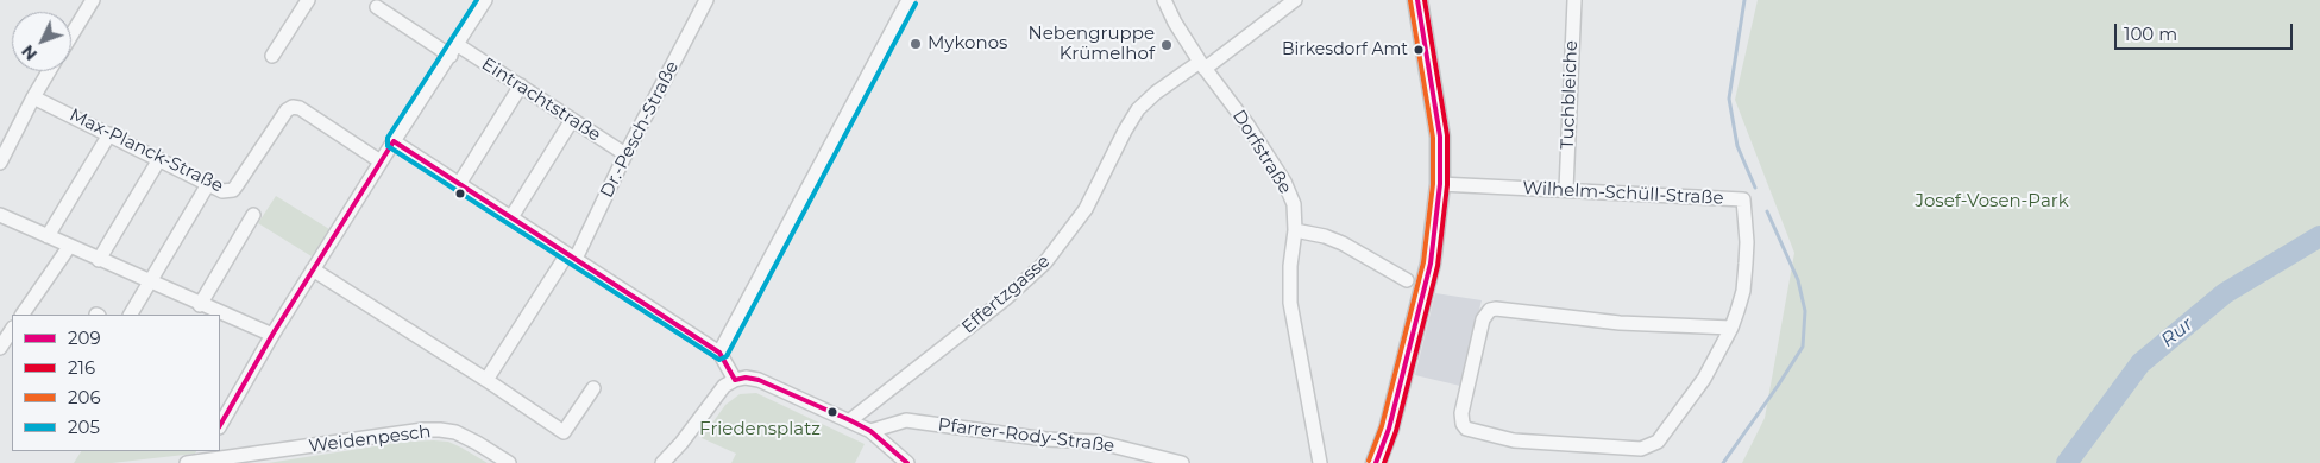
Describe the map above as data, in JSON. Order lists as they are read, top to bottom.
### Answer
{
  "streets": {
    "street": [
      "Tuchbleiche",
      "Eintrachtstraße",
      "Dr.-Pesch-Straße",
      "Max-Planck-Straße",
      "Dorfstraße",
      "Wilhelm-Schüll-Straße",
      "Effertzgasse",
      "Pfarrer-Rody-Straße",
      "Weidenpesch"
    ]
  },
  "crossings": [
    ["Tuchbleiche", "Wilhelm-Schüll-Straße"],
    ["Eintrachtstraße", "Dr.-Pesch-Straße"],
    ["Dorfstraße", "Effertzgasse"]
  ],
  "water": ["Rur"],
  "parks": ["Josef-Vosen-Park", "Friedensplatz"],
  "places": ["Mykonos", "Nebengruppe Krümelhof", "Birkesdorf Amt"],
  "lines": [
    "transit line 209",
    "transit line 216",
    "transit line 205",
    "transit line 206"
  ],
  "legend": [
    "209",
    "216",
    "206",
    "205"
  ],
  "scale_bar": "100 m",
  "north": "bottom left"
}
